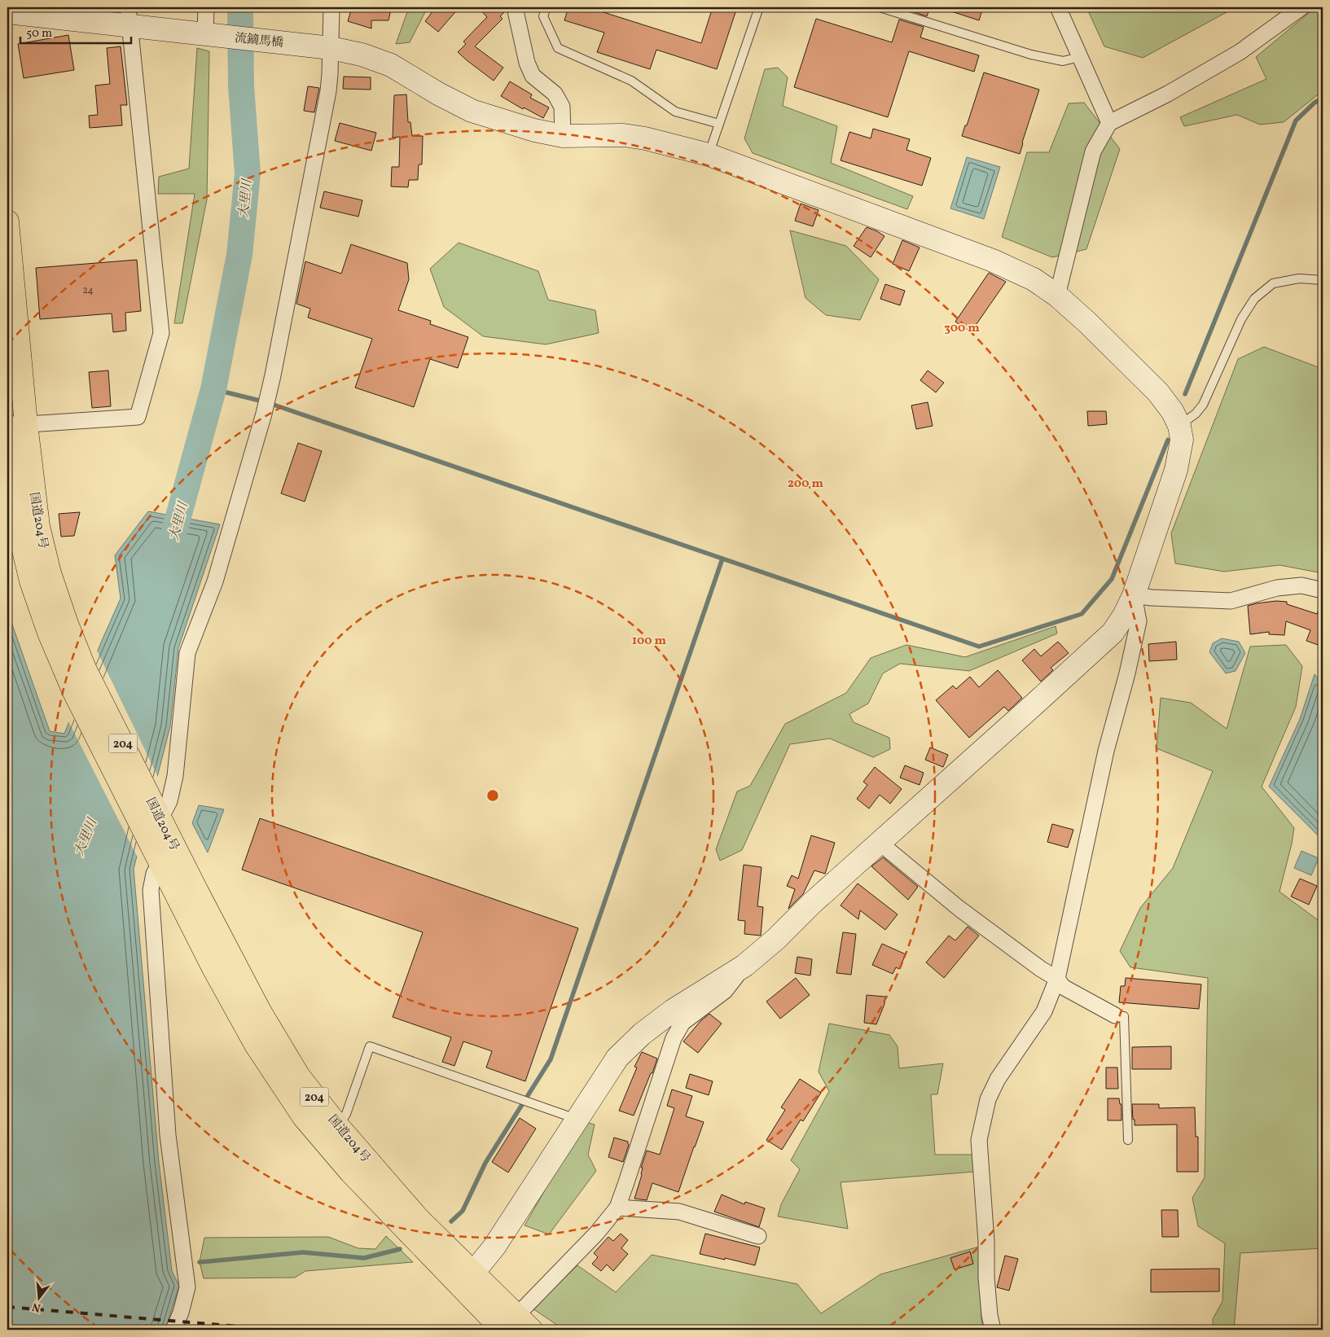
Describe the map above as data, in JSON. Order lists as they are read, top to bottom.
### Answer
{
  "streets": {
    "highway": ["国道204号", "204"],
    "street": ["流鏑馬橋"]
  },
  "water": ["大里川"],
  "house_numbers": ["24"],
  "scale_bar": "50 m",
  "north": "bottom",
  "rings": ["300 m", "200 m", "100 m"]
}
